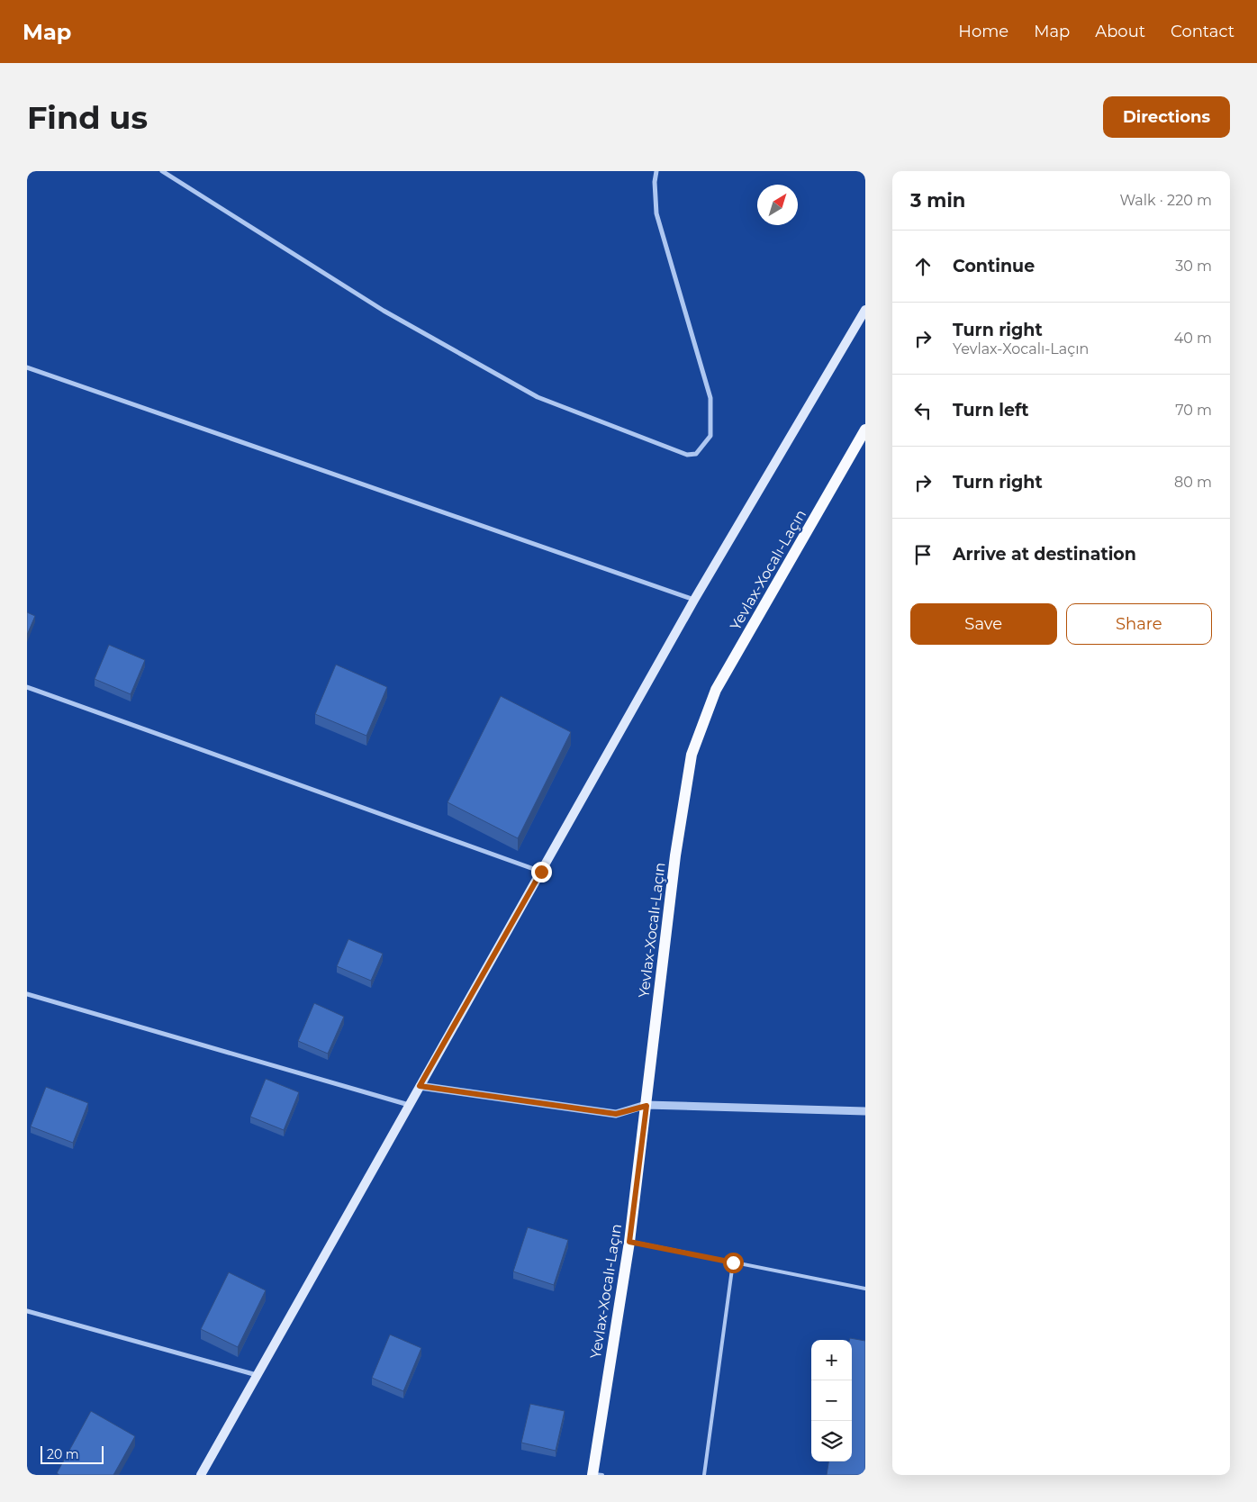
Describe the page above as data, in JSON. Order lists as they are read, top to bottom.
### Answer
{
  "streets": {
    "main road": ["Yevlax-Xocalı-Laçın"]
  },
  "scale_bar": "20 m",
  "north": "top right",
  "page": {
    "header": "Map",
    "nav": [
      "Home",
      "Map",
      "About",
      "Contact"
    ],
    "buttons": [
      "Directions",
      ["Save", "Share"]
    ],
    "title": "Find us",
    "heading": ["3 min", "Walk · 220 m"],
    "list": [
      ["Continue", "30 m"],
      ["Turn right", "Yevlax-Xocalı-Laçın", "40 m"],
      ["Turn left", "70 m"],
      ["Turn right", "80 m"],
      "Arrive at destination"
    ],
    "map_buttons": ["+", "−"],
    "scale": "20 m"
  }
}
